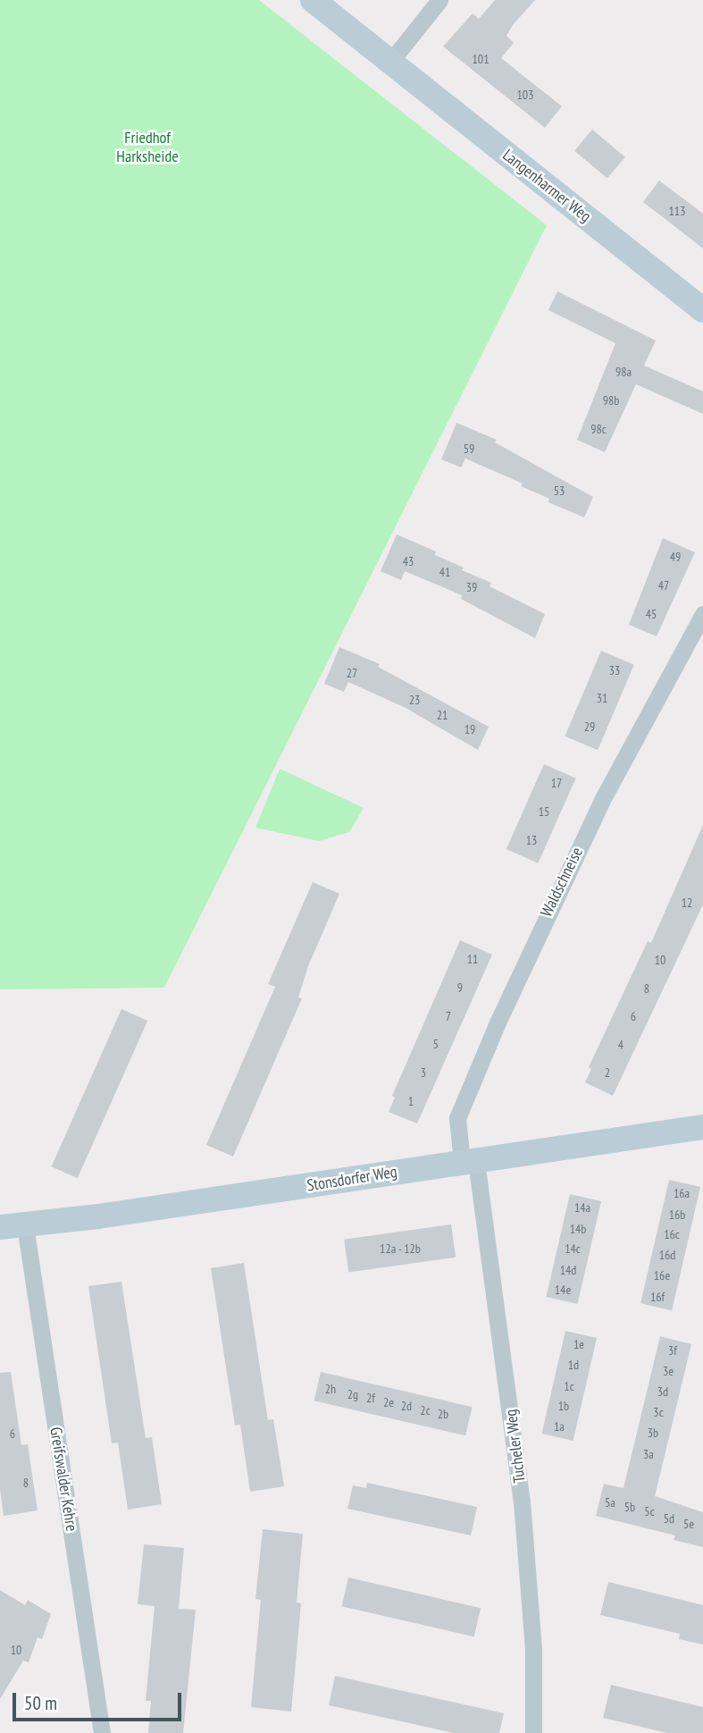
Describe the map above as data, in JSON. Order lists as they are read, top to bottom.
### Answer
{
  "streets": {
    "main road": ["Langenharmer Weg", "Stonsdorfer Weg"],
    "street": ["Waldschneise", "Tucheler Weg", "Greifswalder Kehre"]
  },
  "crossings": [
    ["Waldschneise", "Stonsdorfer Weg"],
    ["Waldschneise", "Tucheler Weg"],
    ["Stonsdorfer Weg", "Tucheler Weg"],
    ["Stonsdorfer Weg", "Greifswalder Kehre"]
  ],
  "parks": ["Friedhof Harksheide"],
  "house_numbers": [
    "101",
    "103",
    "113",
    "98a",
    "98b",
    "98c",
    "59",
    "53",
    "49",
    "43",
    "41",
    "47",
    "39",
    "45",
    "33",
    "27",
    "31",
    "23",
    "21",
    "29",
    "19",
    "17",
    "15",
    "13",
    "12",
    "11",
    "10",
    "9",
    "8",
    "7",
    "6",
    "5",
    "4",
    "3",
    "2",
    "1",
    "16a",
    "14a",
    "16b",
    "14b",
    "16c",
    "12a - 12b",
    "14c",
    "16d",
    "14d",
    "16e",
    "14e",
    "16f",
    "1e",
    "3f",
    "1d",
    "3e",
    "1c",
    "2h",
    "3d",
    "2g",
    "2f",
    "2e",
    "2d",
    "1b",
    "2c",
    "3c",
    "2b",
    "1a",
    "3b",
    "6",
    "3a",
    "8",
    "5a",
    "5b",
    "5c",
    "5d",
    "5e",
    "10"
  ],
  "scale_bar": "50 m"
}
